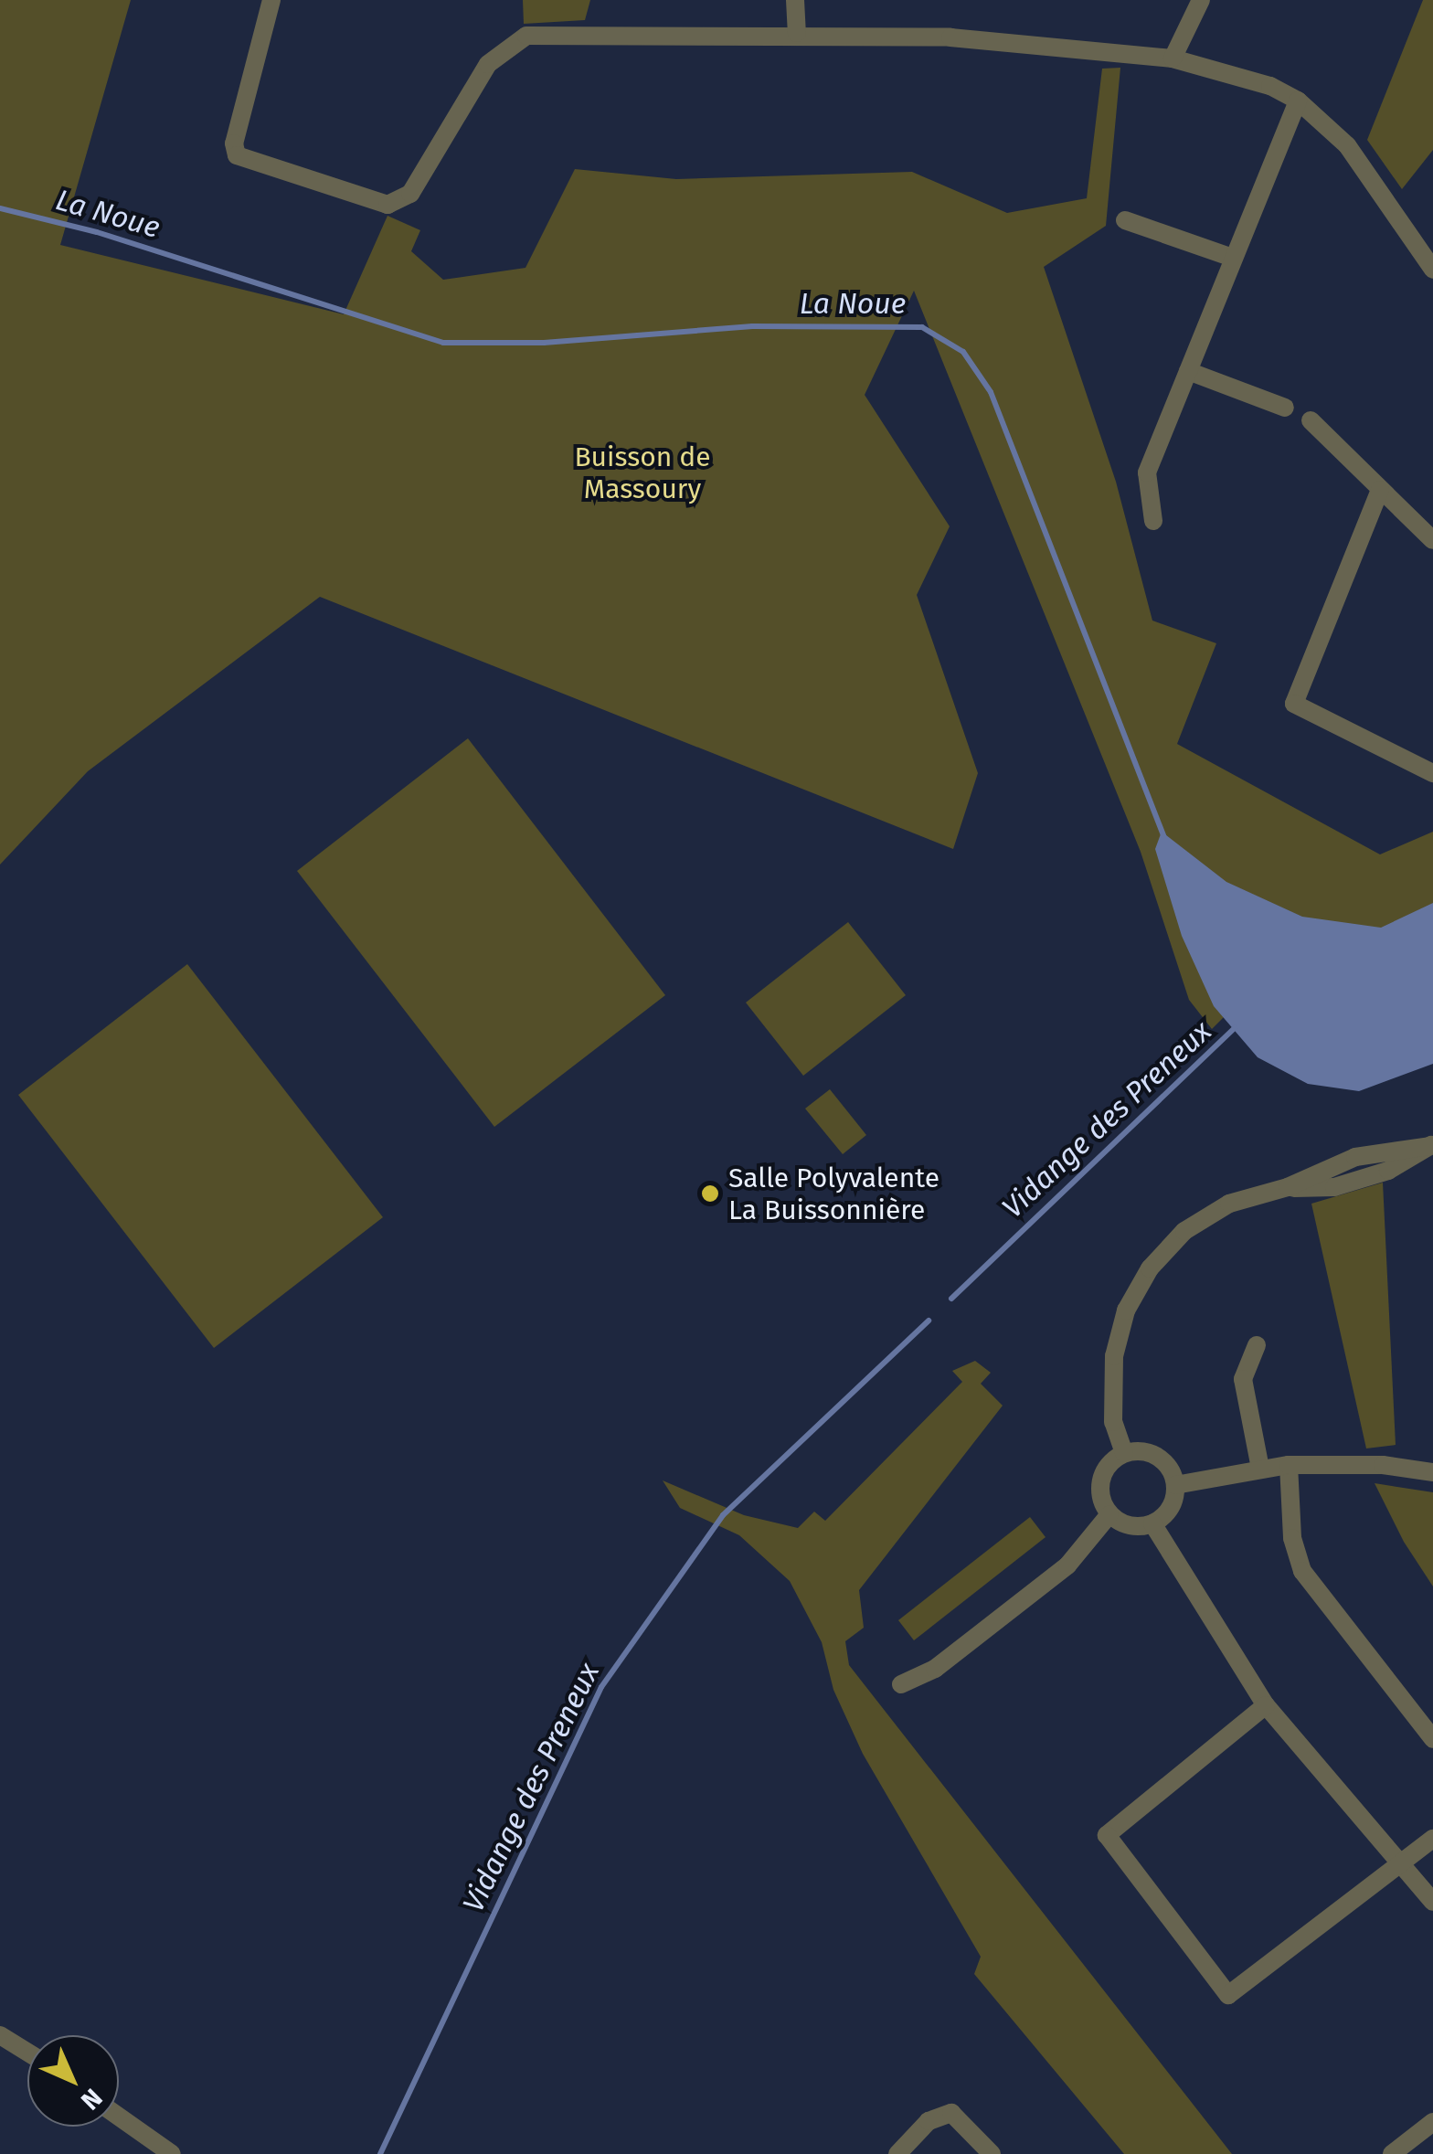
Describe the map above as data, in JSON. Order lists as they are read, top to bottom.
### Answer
{
  "water": ["La Noue", "Vidange des Preneux"],
  "parks": ["Buisson de Massoury"],
  "places": ["Salle Polyvalente La Buissonnière"],
  "north": "bottom right"
}
